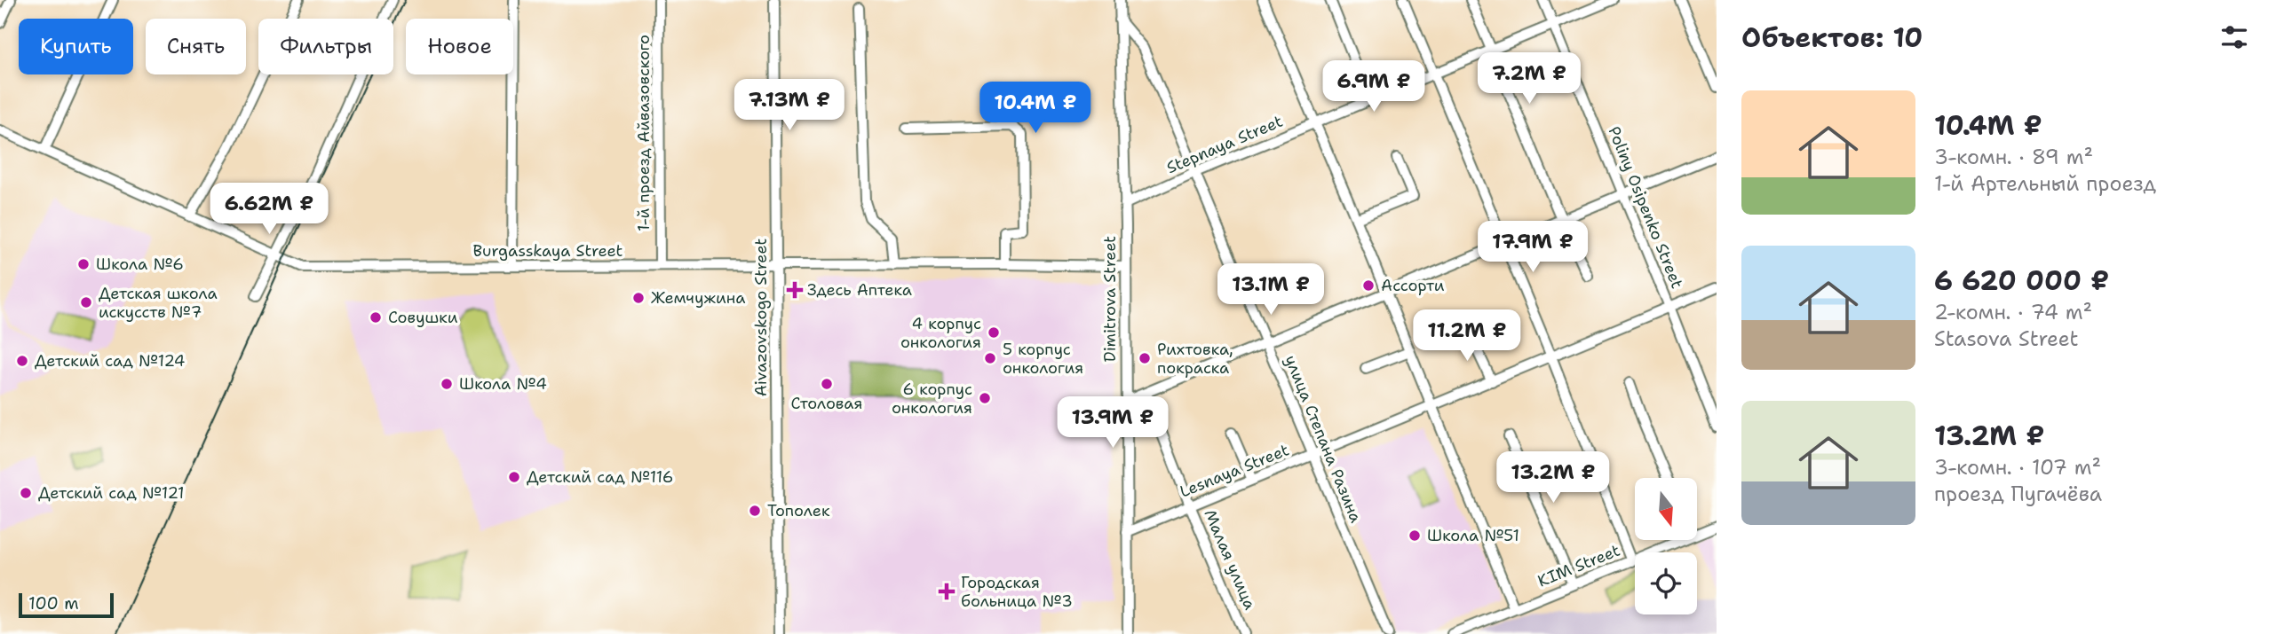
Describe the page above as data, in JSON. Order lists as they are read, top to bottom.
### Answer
{
  "streets": {
    "street": [
      "1-й проезд Айвазовского",
      "Stepnaya Street",
      "Poliny Osipenko Street",
      "Burgasskaya Street",
      "Dimitrova Street",
      "Aivazovskogo Street",
      "улица Степана Разина",
      "Lesnaya Street",
      "Малая улица",
      "KIM Street"
    ]
  },
  "crossings": [
    ["1-й проезд Айвазовского", "Burgasskaya Street"],
    ["Stepnaya Street", "Poliny Osipenko Street"],
    ["Stepnaya Street", "Dimitrova Street"],
    ["Stepnaya Street", "улица Степана Разина"],
    ["Poliny Osipenko Street", "Lesnaya Street"],
    ["Burgasskaya Street", "Dimitrova Street"],
    ["Burgasskaya Street", "Aivazovskogo Street"],
    ["Dimitrova Street", "улица Степана Разина"],
    ["Dimitrova Street", "Lesnaya Street"],
    ["улица Степана Разина", "Lesnaya Street"],
    ["Lesnaya Street", "Малая улица"]
  ],
  "places": {
    "other": [
      "Школа №6",
      "Ассорти",
      "Жемчужина",
      "Детская школа искусств №7",
      "Совушки",
      "4 корпус онкология",
      "5 корпус онкология",
      "Рихтовка, покраска",
      "Детский сад №124",
      "Школа №4",
      "Столовая",
      "6 корпус онкология",
      "Детский сад №116",
      "Детский сад №121",
      "Тополек",
      "Школа №51"
    ],
    "health": ["Здесь Аптека", "Городская больница №3"]
  },
  "scale_bar": "100 m",
  "north": "bottom",
  "page": {
    "heading": "Объектов: 10",
    "chip": [
      "Купить",
      "Снять",
      "Фильтры",
      "Новое"
    ],
    "price": [
      "7.2M ₽",
      "6.9M ₽",
      "7.13M ₽",
      "10.4M ₽",
      "6.62M ₽",
      "17.9M ₽",
      "13.1M ₽",
      "11.2M ₽",
      "13.9M ₽",
      "13.2M ₽"
    ],
    "list": [
      {
        "name": "10.4M ₽",
        "note": "3-комн. · 89 m² · 1-й Артельный проезд"
      },
      {
        "name": "6 620 000 ₽",
        "note": "2-комн. · 74 m² · Stasova Street"
      },
      {
        "name": "13.2M ₽",
        "note": "3-комн. · 107 m² · проезд Пугачёва"
      }
    ],
    "scale": "100 m"
  }
}
